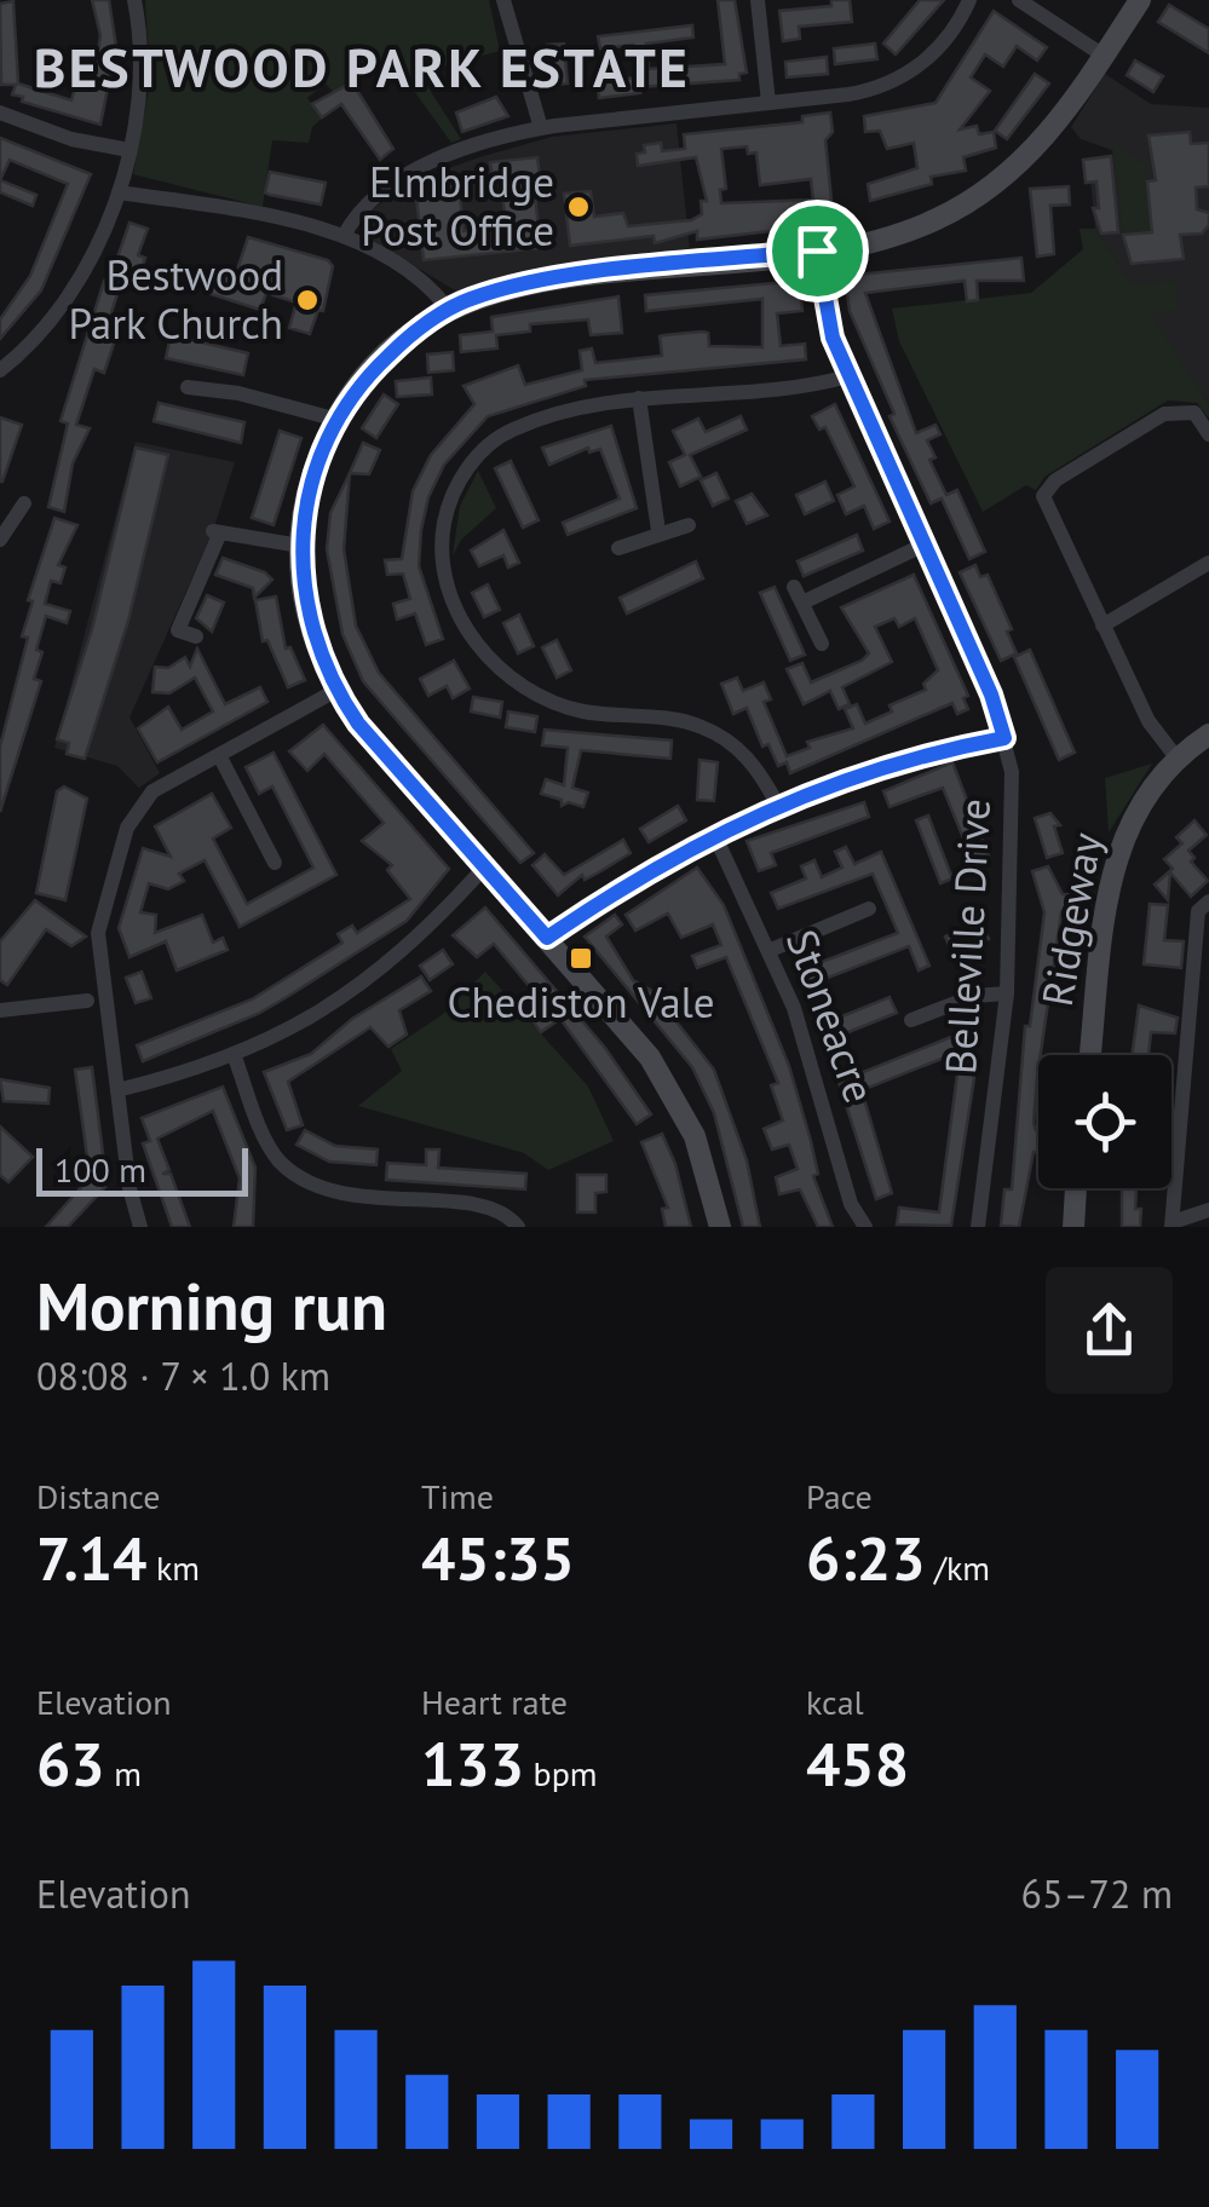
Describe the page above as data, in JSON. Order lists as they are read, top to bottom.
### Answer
{
  "streets": {
    "street": ["Ridgeway", "Belleville Drive", "Stoneacre"]
  },
  "districts": ["BESTWOOD PARK ESTATE"],
  "places": {
    "other": ["Elmbridge Post Office", "Bestwood Park Church"],
    "transit": ["Chediston Vale"]
  },
  "scale_bar": "100 m",
  "page": {
    "scale": "100 m",
    "heading": ["Morning run", "08:08 · 7 × 1.0 km"],
    "stats": [
      ["Distance", "7.14 km"],
      ["Time", "45:35"],
      ["Pace", "6:23 /km"],
      ["Elevation", "63 m"],
      ["Heart rate", "133 bpm"],
      ["kcal", "458"]
    ],
    "chart": ["Elevation", "65–72 m"]
  }
}
